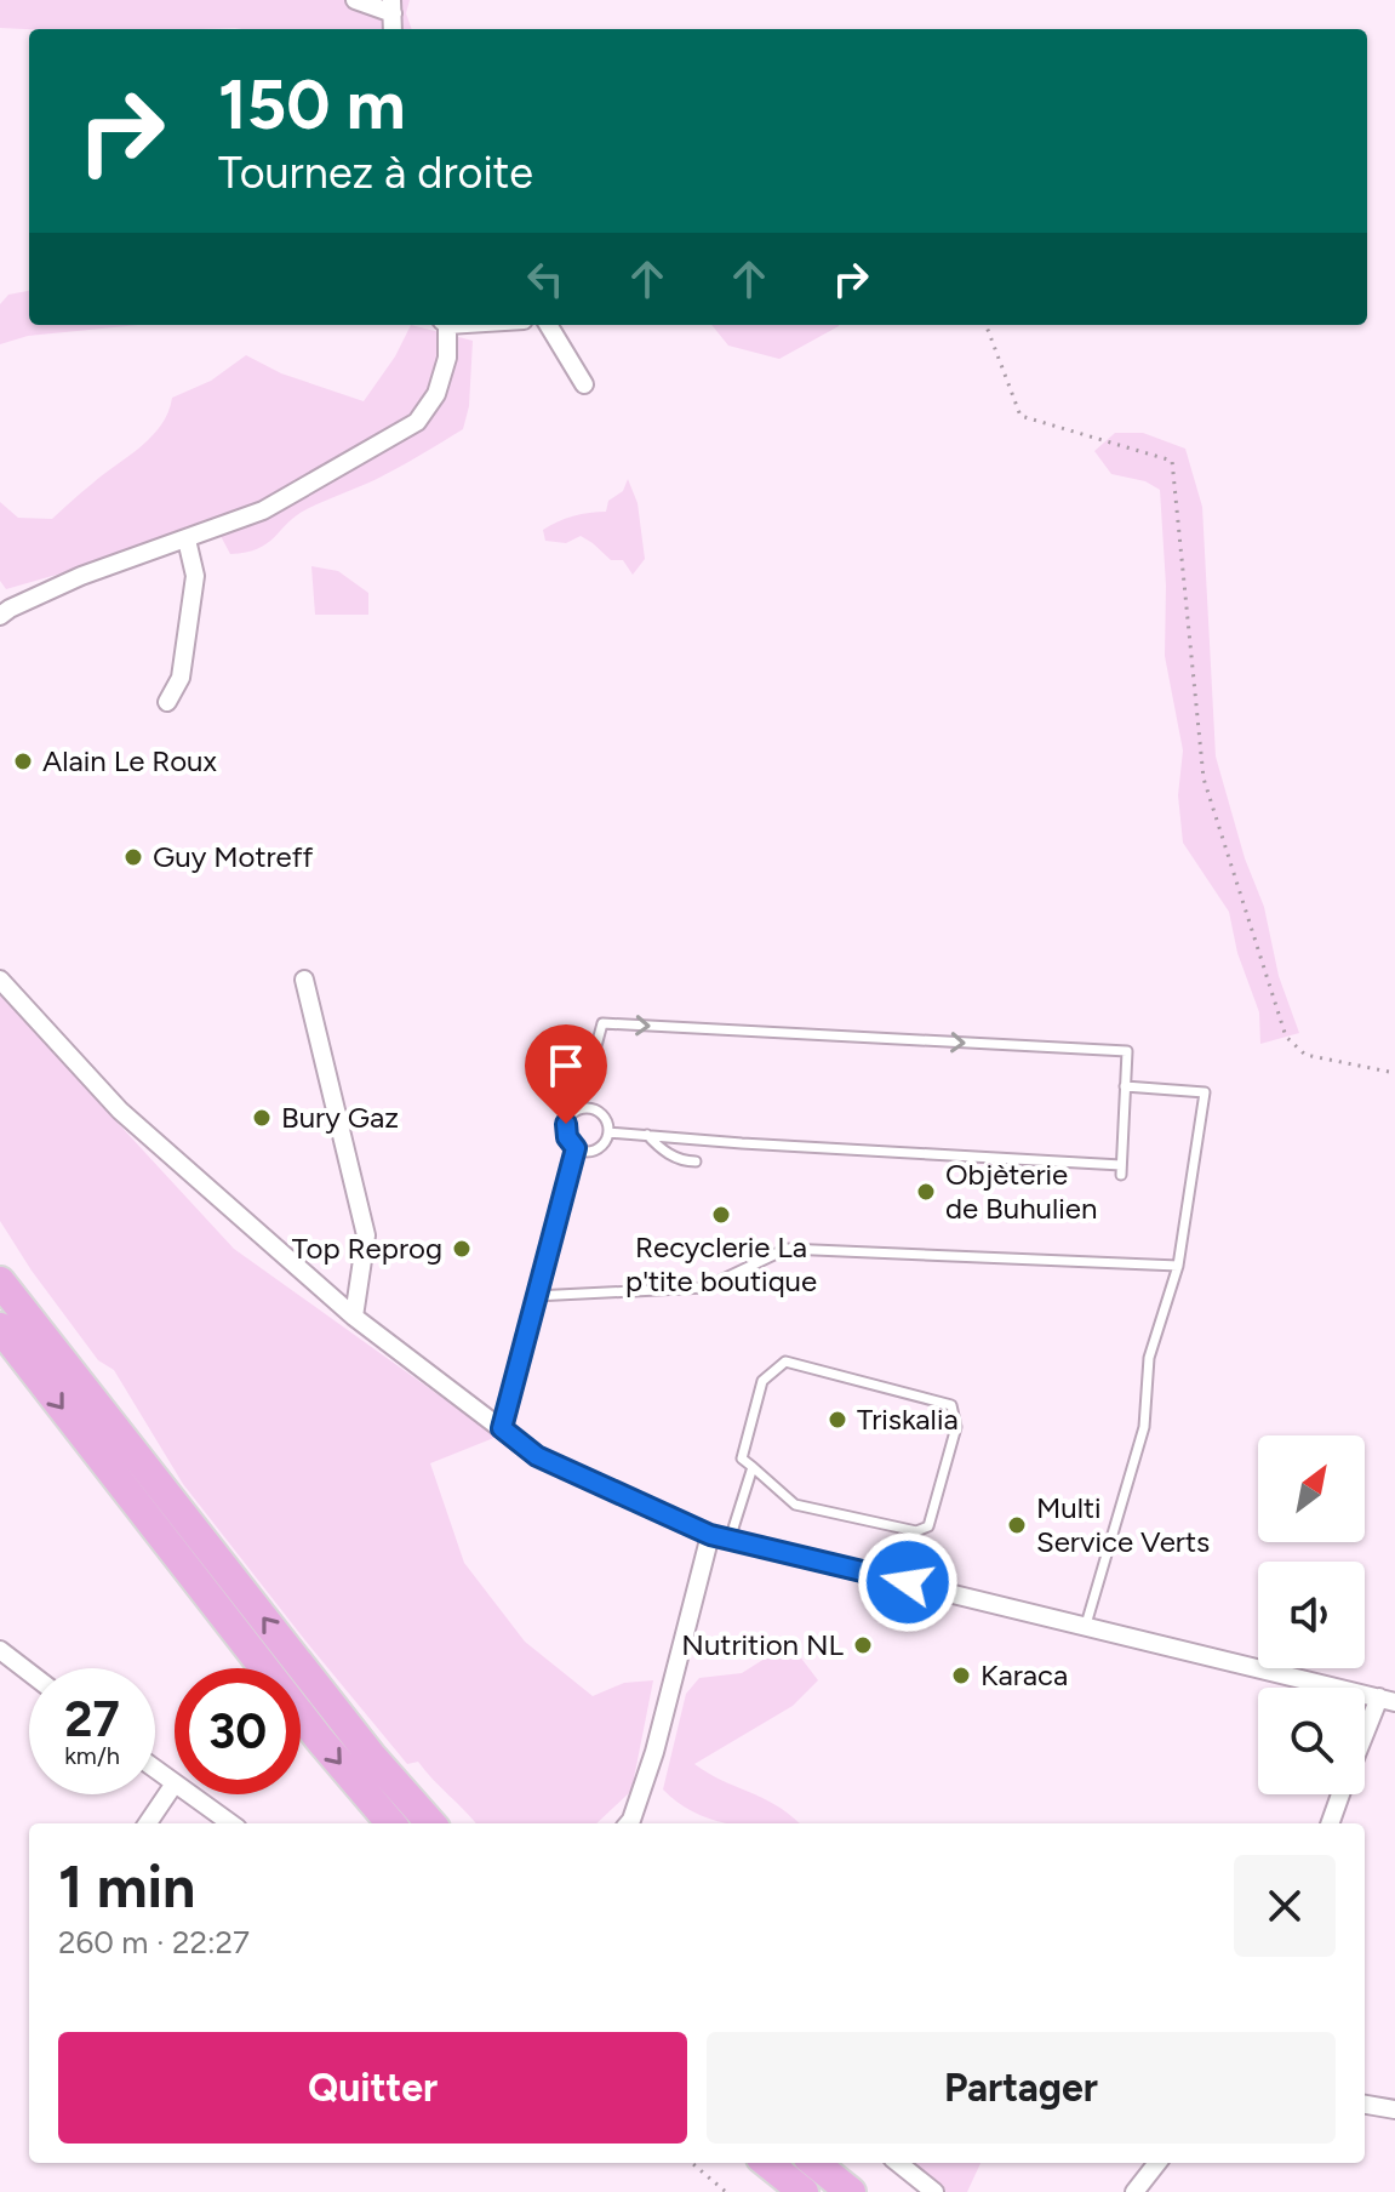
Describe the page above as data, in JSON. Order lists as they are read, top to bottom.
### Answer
{
  "places": [
    "Alain Le Roux",
    "Guy Motreff",
    "Bury Gaz",
    "Objèterie de Buhulien",
    "Recyclerie La p'tite boutique",
    "Top Reprog",
    "Triskalia",
    "Multi Service Verts",
    "Nutrition NL",
    "Karaca"
  ],
  "north": "top right",
  "page": {
    "turn": ["150 m", "Tournez à droite"],
    "speed": "27 km/h",
    "limit": "30",
    "heading": ["1 min", "260 m · 22:27"],
    "buttons": ["Quitter", "Partager"]
  }
}
